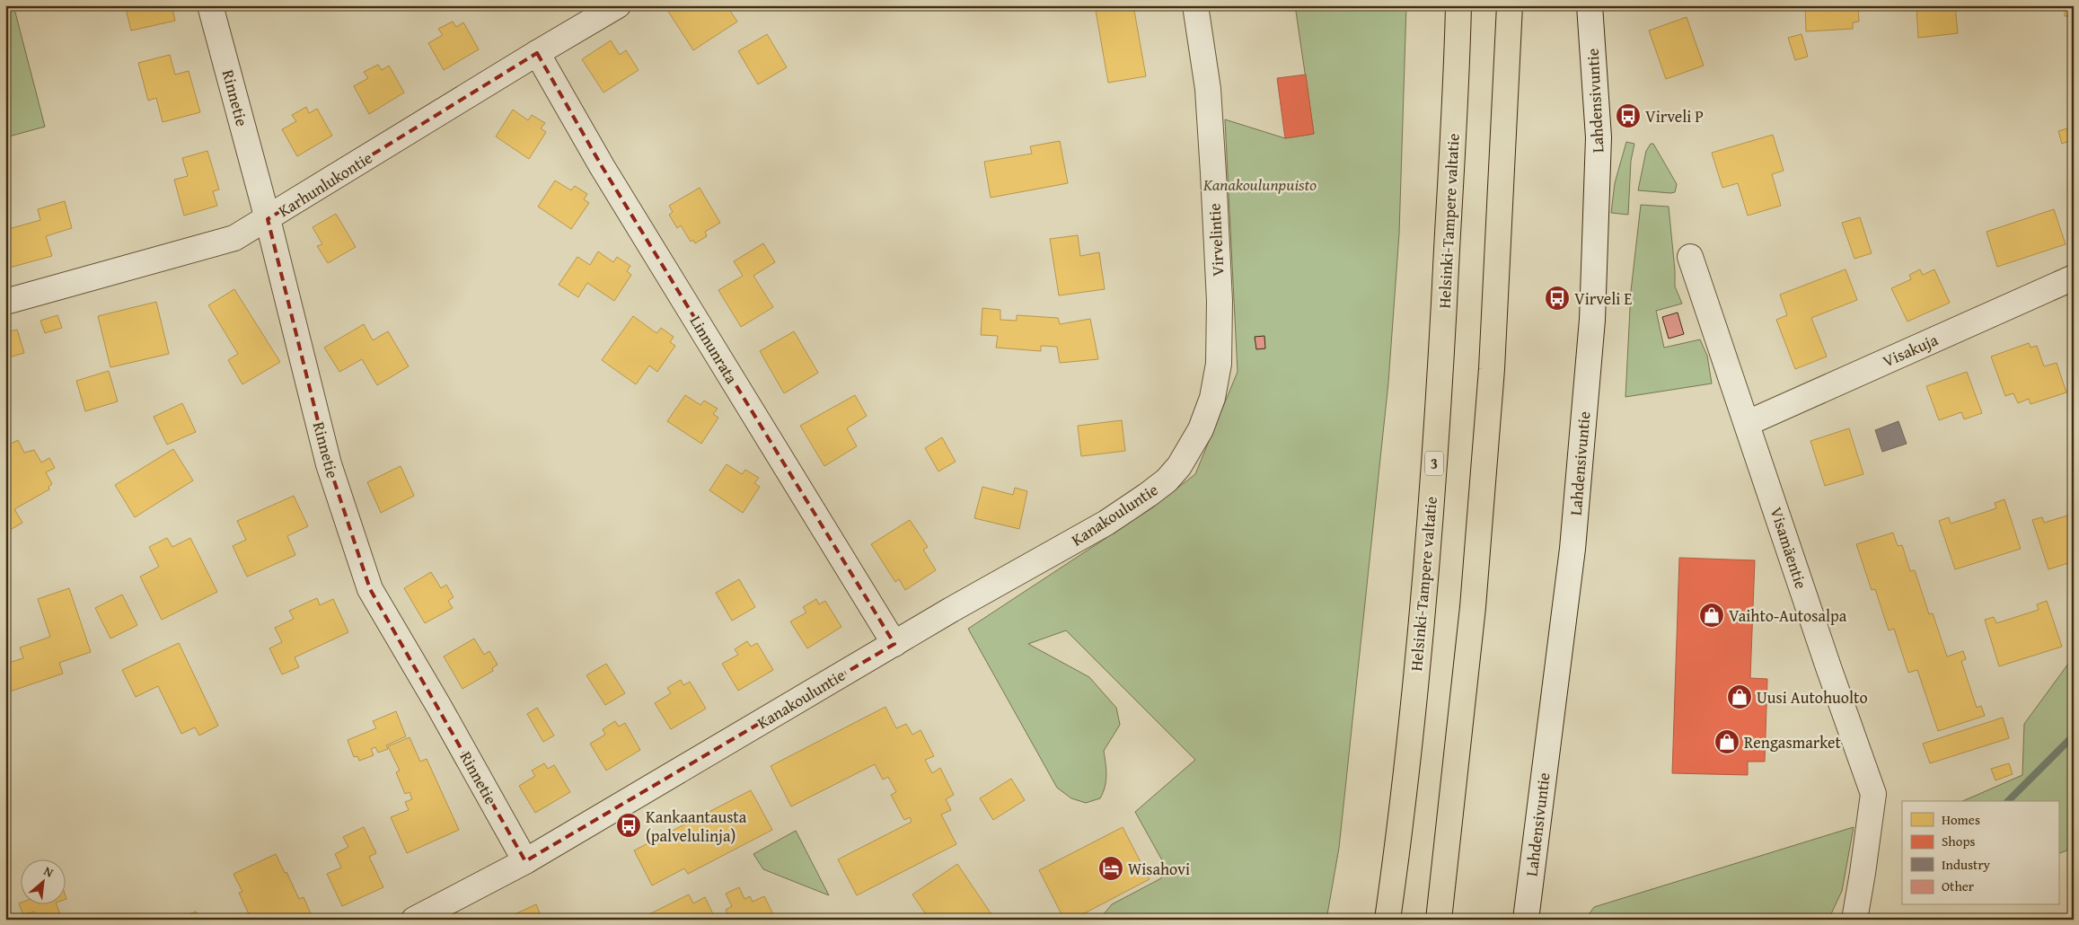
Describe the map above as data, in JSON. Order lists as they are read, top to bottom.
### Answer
{
  "streets": {
    "highway": ["Helsinki-Tampere valtatie", "3"],
    "street": [
      "Rinnetie",
      "Lahdensivuntie",
      "Karhunlukontie",
      "Virvelintie",
      "Linnunrata",
      "Visakuja",
      "Kanakouluntie",
      "Visamäentie"
    ]
  },
  "crossings": [
    ["Rinnetie", "Karhunlukontie"],
    ["Rinnetie", "Kanakouluntie"],
    ["Karhunlukontie", "Linnunrata"],
    ["Virvelintie", "Kanakouluntie"],
    ["Linnunrata", "Kanakouluntie"],
    ["Visakuja", "Visamäentie"]
  ],
  "parks": ["Kanakoulunpuisto"],
  "places": {
    "bus stop": ["Virveli P", "Virveli E", "Kankaantausta (palvelulinja)"],
    "shop": ["Vaihto-Autosalpa", "Uusi Autohuolto", "Rengasmarket"],
    "hotel": ["Wisahovi"]
  },
  "legend": [
    "Homes",
    "Shops",
    "Industry",
    "Other"
  ],
  "north": "top right"
}
